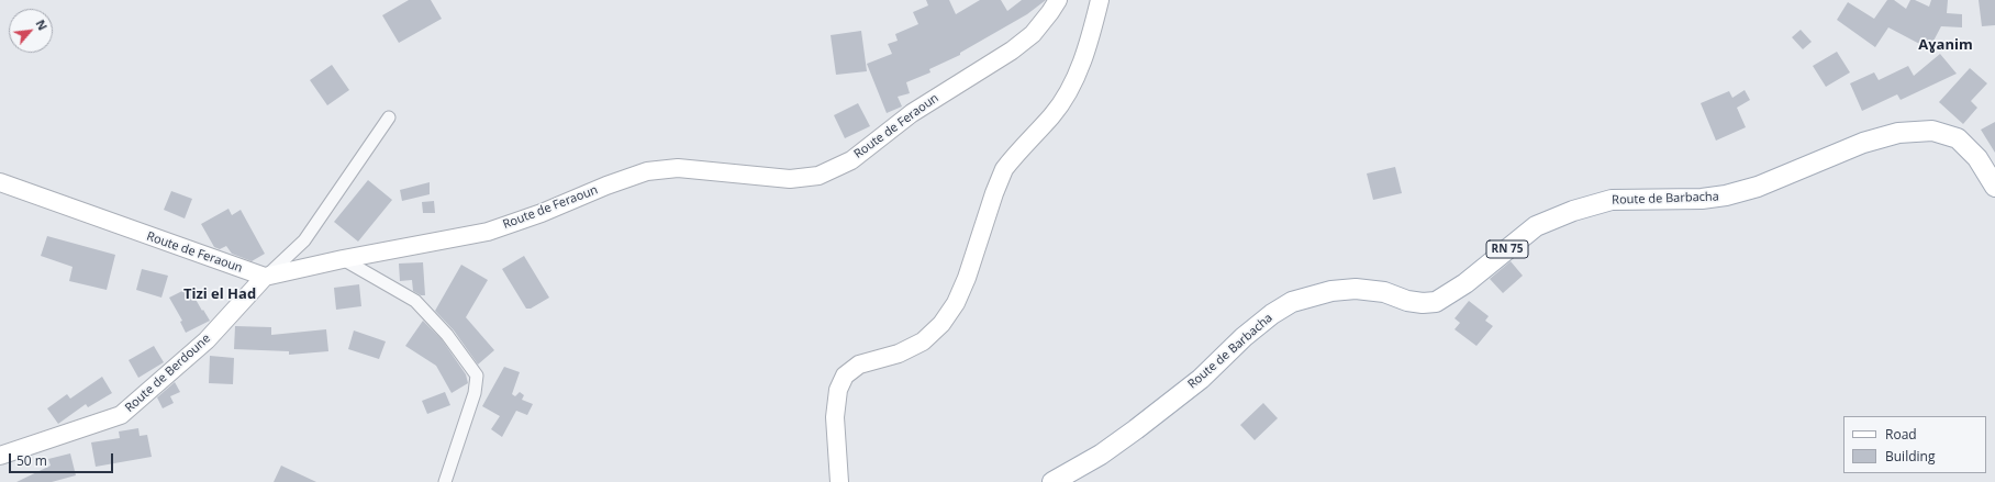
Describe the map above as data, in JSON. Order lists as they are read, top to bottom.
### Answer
{
  "streets": {
    "main road": [
      "Route de Feraoun",
      "Route de Barbacha",
      "RN 75",
      "Route de Berdoune"
    ]
  },
  "crossings": [
    ["Route de Feraoun", "Route de Berdoune"]
  ],
  "districts": ["Aɣanim", "Tizi el Had"],
  "legend": ["Road", "Building"],
  "scale_bar": "50 m",
  "north": "top right"
}
